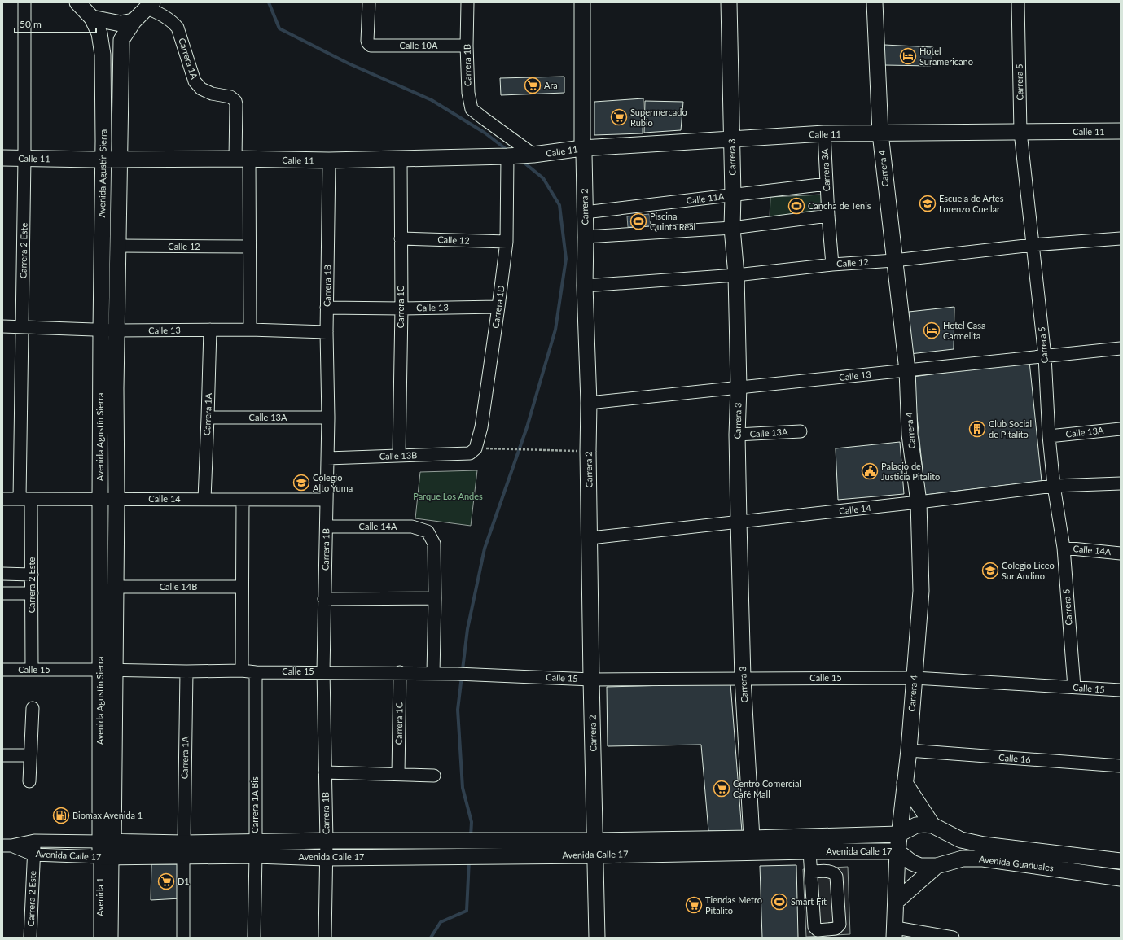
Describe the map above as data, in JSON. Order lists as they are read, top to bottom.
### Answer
{
  "streets": {
    "main road": [
      "Calle 11",
      "Carrera 3",
      "Carrera 4",
      "Avenida Agustín Sierra",
      "Carrera 2",
      "Avenida Calle 17",
      "Avenida Guaduales"
    ],
    "street": [
      "Calle 10A",
      "Carrera 1A",
      "Carrera 1B",
      "Carrera 5",
      "Carrera 3A",
      "Calle 11A",
      "Calle 12",
      "Carrera 2 Este",
      "Carrera 1C",
      "Carrera 1D",
      "Calle 13",
      "Calle 13A",
      "Calle 13B",
      "Calle 14",
      "Calle 14A",
      "Calle 14B",
      "Calle 15",
      "Calle 16",
      "Carrera 1A Bis",
      "Avenida 1"
    ]
  },
  "crossings": [
    ["Calle 10A", "Carrera 1B"],
    ["Carrera 1A", "Calle 11"],
    ["Carrera 1A", "Avenida Agustín Sierra"],
    ["Carrera 1A", "Calle 12"],
    ["Carrera 1A", "Calle 13"],
    ["Carrera 1A", "Calle 13A"],
    ["Carrera 1A", "Calle 14"],
    ["Carrera 1A", "Calle 15"],
    ["Carrera 1A", "Avenida Calle 17"],
    ["Carrera 1B", "Calle 11"],
    ["Carrera 1B", "Carrera 1D"],
    ["Carrera 1B", "Calle 13"],
    ["Carrera 1B", "Calle 13A"],
    ["Carrera 1B", "Calle 13B"],
    ["Carrera 1B", "Calle 14"],
    ["Carrera 1B", "Calle 14A"],
    ["Carrera 1B", "Calle 15"],
    ["Carrera 1B", "Avenida Calle 17"],
    ["Carrera 5", "Calle 11"],
    ["Carrera 5", "Calle 12"],
    ["Carrera 5", "Calle 13"],
    ["Carrera 5", "Calle 13A"],
    ["Carrera 5", "Calle 14"],
    ["Carrera 5", "Calle 14A"],
    ["Carrera 5", "Calle 15"],
    ["Calle 11", "Carrera 3"],
    ["Calle 11", "Carrera 4"],
    ["Calle 11", "Carrera 3A"],
    ["Calle 11", "Avenida Agustín Sierra"],
    ["Calle 11", "Carrera 2"],
    ["Calle 11", "Carrera 2 Este"],
    ["Calle 11", "Carrera 1C"],
    ["Calle 11", "Carrera 1D"],
    ["Carrera 3", "Calle 11A"],
    ["Carrera 3", "Calle 12"],
    ["Carrera 3", "Calle 13"],
    ["Carrera 3", "Calle 13A"],
    ["Carrera 3", "Calle 14"],
    ["Carrera 3", "Calle 15"],
    ["Carrera 3", "Avenida Calle 17"],
    ["Carrera 4", "Calle 12"],
    ["Carrera 4", "Calle 13"],
    ["Carrera 4", "Calle 14"],
    ["Carrera 4", "Calle 15"],
    ["Carrera 4", "Calle 16"],
    ["Carrera 4", "Avenida Calle 17"],
    ["Carrera 4", "Avenida Guaduales"],
    ["Carrera 3A", "Calle 11A"],
    ["Carrera 3A", "Calle 12"],
    ["Avenida Agustín Sierra", "Calle 12"],
    ["Avenida Agustín Sierra", "Calle 13"],
    ["Avenida Agustín Sierra", "Calle 14"],
    ["Avenida Agustín Sierra", "Calle 14B"],
    ["Avenida Agustín Sierra", "Calle 15"],
    ["Avenida Agustín Sierra", "Avenida Calle 17"],
    ["Avenida Agustín Sierra", "Avenida 1"],
    ["Calle 11A", "Carrera 2"],
    ["Carrera 2", "Calle 12"],
    ["Carrera 2", "Calle 13"],
    ["Carrera 2", "Calle 14"],
    ["Carrera 2", "Calle 15"],
    ["Carrera 2", "Avenida Calle 17"],
    ["Calle 12", "Carrera 1C"],
    ["Calle 12", "Carrera 1D"],
    ["Carrera 2 Este", "Calle 13"],
    ["Carrera 2 Este", "Calle 14"],
    ["Carrera 2 Este", "Calle 15"],
    ["Carrera 2 Este", "Avenida Calle 17"],
    ["Carrera 1C", "Calle 13"],
    ["Carrera 1C", "Calle 13B"],
    ["Carrera 1C", "Calle 15"],
    ["Carrera 1D", "Calle 13"],
    ["Carrera 1D", "Calle 13B"],
    ["Calle 15", "Carrera 1A Bis"],
    ["Carrera 1A Bis", "Avenida Calle 17"],
    ["Avenida Calle 17", "Avenida Guaduales"],
    ["Avenida Calle 17", "Avenida 1"]
  ],
  "parks": ["Parque Los Andes"],
  "places": {
    "hotel": ["Hotel Suramericano", "Hotel Casa Carmelita"],
    "supermarket": [
      "Ara",
      "Supermercado Rubio",
      "Centro Comercial Café Mall",
      "D1",
      "Tiendas Metro Pitalito"
    ],
    "school or university": ["Escuela de Artes Lorenzo Cuellar", "Colegio Alto Yuma", "Colegio Liceo Sur Andino"],
    "sports": ["Cancha de Tenis", "Piscina Quinta Real", "Smart Fit"],
    "building": ["Club Social de Pitalito"],
    "public building": ["Palacio de Justicia Pitalito"],
    "fuel station": ["Biomax Avenida 1"]
  },
  "scale_bar": "50 m"
}
